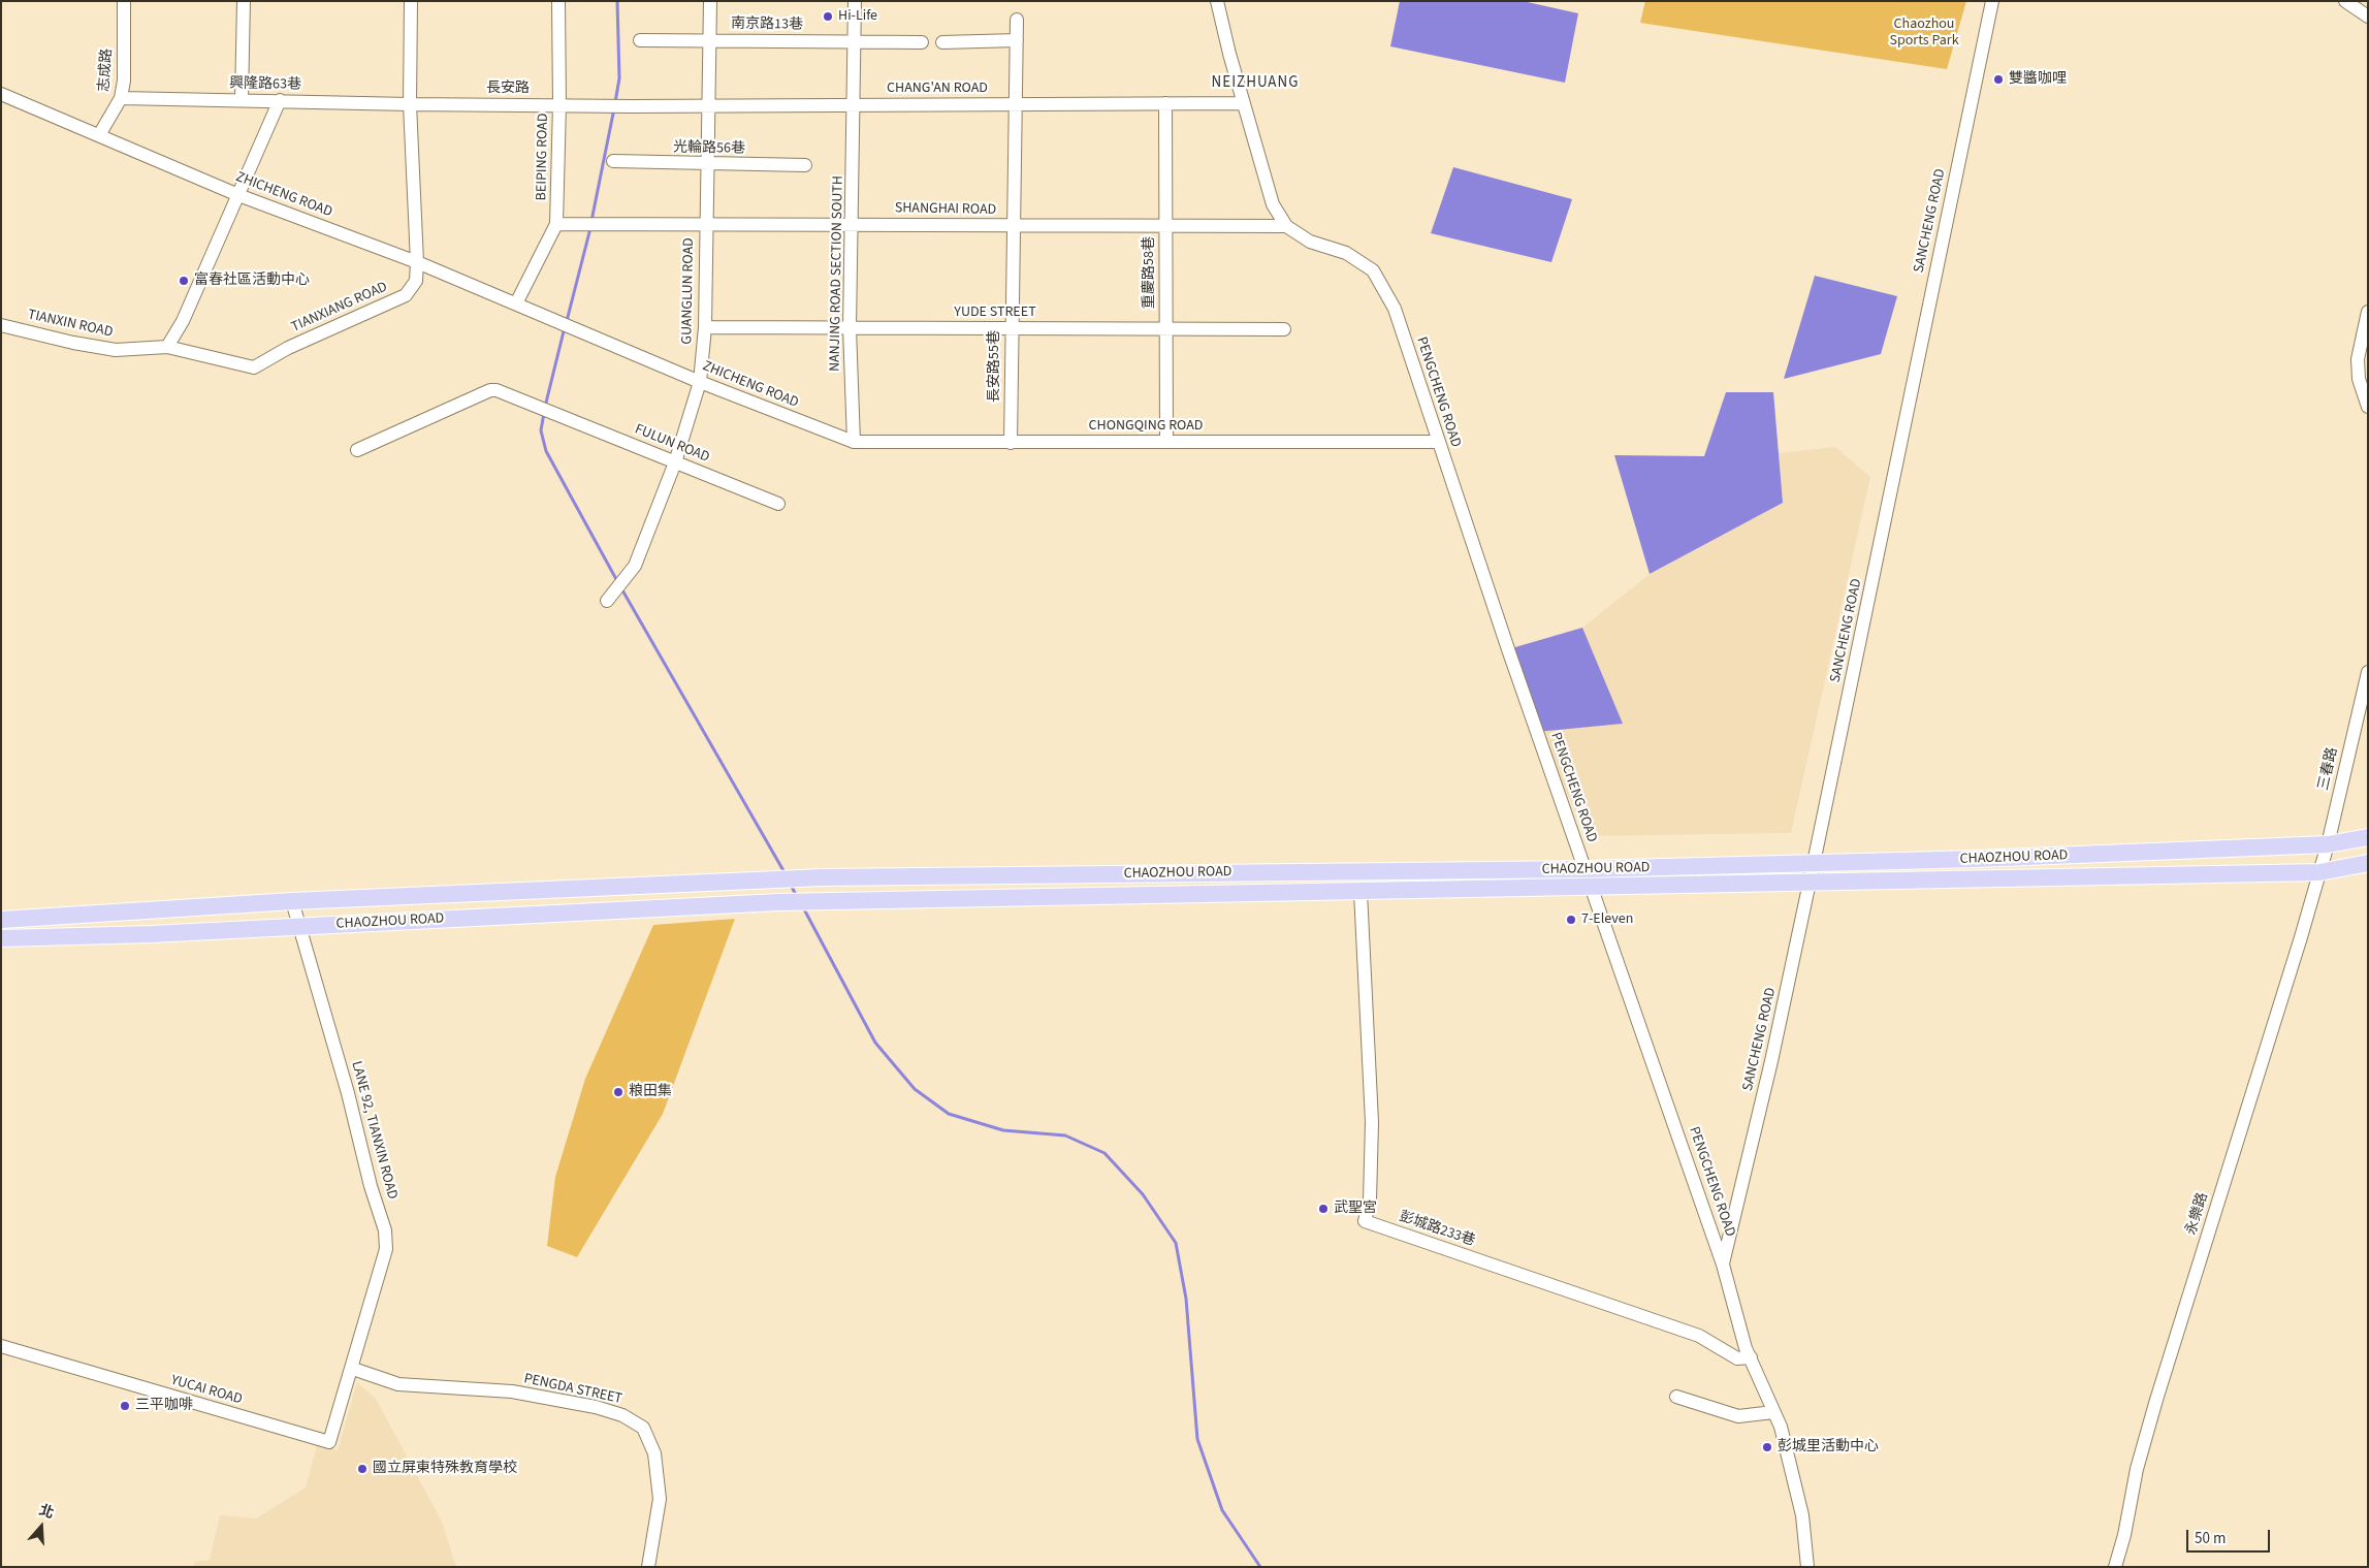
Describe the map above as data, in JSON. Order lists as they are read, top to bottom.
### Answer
{
  "streets": {
    "main road": ["CHAOZHOU ROAD"],
    "street": [
      "南京路13巷",
      "志成路",
      "興隆路63巷",
      "長安路",
      "CHANG'AN ROAD",
      "光輪路56巷",
      "BEIPING ROAD",
      "ZHICHENG ROAD",
      "SHANGHAI ROAD",
      "SANCHENG ROAD",
      "重慶路58巷",
      "NANJING ROAD SECTION SOUTH",
      "GUANGLUN ROAD",
      "TIANXIANG ROAD",
      "YUDE STREET",
      "TIANXIN ROAD",
      "長安路55巷",
      "PENGCHENG ROAD",
      "CHONGQING ROAD",
      "FULUN ROAD",
      "三春路",
      "LANE 92, TIANXIN ROAD",
      "永樂路",
      "彭城路233巷",
      "PENGDA STREET",
      "YUCAI ROAD"
    ]
  },
  "crossings": [
    ["南京路13巷", "NANJING ROAD SECTION SOUTH"],
    ["南京路13巷", "GUANGLUN ROAD"],
    ["志成路", "興隆路63巷"],
    ["志成路", "ZHICHENG ROAD"],
    ["興隆路63巷", "長安路"],
    ["興隆路63巷", "TIANXIANG ROAD"],
    ["長安路", "CHANG'AN ROAD"],
    ["長安路", "BEIPING ROAD"],
    ["長安路", "TIANXIANG ROAD"],
    ["CHANG'AN ROAD", "重慶路58巷"],
    ["CHANG'AN ROAD", "NANJING ROAD SECTION SOUTH"],
    ["CHANG'AN ROAD", "GUANGLUN ROAD"],
    ["CHANG'AN ROAD", "長安路55巷"],
    ["CHANG'AN ROAD", "PENGCHENG ROAD"],
    ["光輪路56巷", "GUANGLUN ROAD"],
    ["BEIPING ROAD", "ZHICHENG ROAD"],
    ["BEIPING ROAD", "SHANGHAI ROAD"],
    ["ZHICHENG ROAD", "NANJING ROAD SECTION SOUTH"],
    ["ZHICHENG ROAD", "GUANGLUN ROAD"],
    ["ZHICHENG ROAD", "TIANXIANG ROAD"],
    ["ZHICHENG ROAD", "CHONGQING ROAD"],
    ["SHANGHAI ROAD", "重慶路58巷"],
    ["SHANGHAI ROAD", "NANJING ROAD SECTION SOUTH"],
    ["SHANGHAI ROAD", "GUANGLUN ROAD"],
    ["SHANGHAI ROAD", "長安路55巷"],
    ["SHANGHAI ROAD", "PENGCHENG ROAD"],
    ["SANCHENG ROAD", "PENGCHENG ROAD"],
    ["SANCHENG ROAD", "CHAOZHOU ROAD"],
    ["重慶路58巷", "YUDE STREET"],
    ["重慶路58巷", "CHONGQING ROAD"],
    ["NANJING ROAD SECTION SOUTH", "YUDE STREET"],
    ["NANJING ROAD SECTION SOUTH", "CHONGQING ROAD"],
    ["GUANGLUN ROAD", "YUDE STREET"],
    ["GUANGLUN ROAD", "FULUN ROAD"],
    ["TIANXIANG ROAD", "TIANXIN ROAD"],
    ["YUDE STREET", "長安路55巷"],
    ["長安路55巷", "CHONGQING ROAD"],
    ["PENGCHENG ROAD", "CHONGQING ROAD"],
    ["PENGCHENG ROAD", "CHAOZHOU ROAD"],
    ["PENGCHENG ROAD", "彭城路233巷"],
    ["三春路", "CHAOZHOU ROAD"],
    ["三春路", "永樂路"],
    ["CHAOZHOU ROAD", "LANE 92, TIANXIN ROAD"],
    ["CHAOZHOU ROAD", "永樂路"],
    ["CHAOZHOU ROAD", "彭城路233巷"],
    ["LANE 92, TIANXIN ROAD", "PENGDA STREET"],
    ["LANE 92, TIANXIN ROAD", "YUCAI ROAD"],
    ["PENGDA STREET", "YUCAI ROAD"]
  ],
  "districts": ["NEIZHUANG"],
  "parks": ["Chaozhou Sports Park"],
  "places": [
    "Hi-Life",
    "雙醬咖哩",
    "富春社區活動中心",
    "7-Eleven",
    "粮田集",
    "武聖宮",
    "三平咖啡",
    "彭城里活動中心",
    "國立屏東特殊教育學校"
  ],
  "scale_bar": "50 m",
  "north": "top"
}
